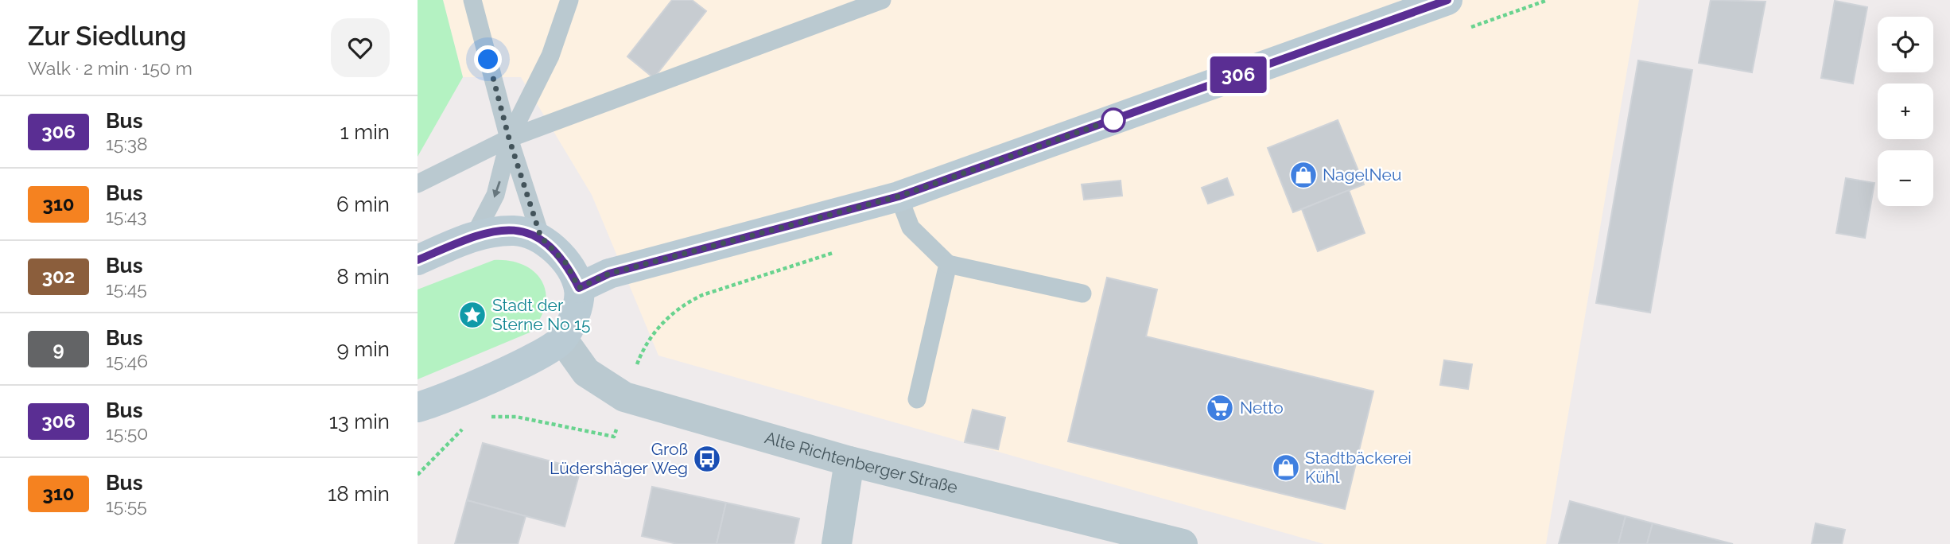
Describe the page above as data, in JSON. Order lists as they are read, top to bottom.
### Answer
{
  "streets": {
    "street": ["Alte Richtenberger Straße"]
  },
  "places": {
    "shop": ["NagelNeu", "Stadtbäckerei Kühl"],
    "place": ["Stadt der Sterne No 15"],
    "supermarket": ["Netto"],
    "bus stop": ["Groß Lüdershäger Weg"]
  },
  "lines": ["bus line 306"],
  "page": {
    "heading": ["Zur Siedlung", "Walk · 2 min · 150 m"],
    "on_map": "306",
    "map_buttons": ["+", "−"],
    "list": [
      {
        "mark": "306",
        "name": "Bus",
        "note": "15:38",
        "value": "1 min"
      },
      {
        "mark": "310",
        "name": "Bus",
        "note": "15:43",
        "value": "6 min"
      },
      {
        "mark": "302",
        "name": "Bus",
        "note": "15:45",
        "value": "8 min"
      },
      {
        "mark": "9",
        "name": "Bus",
        "note": "15:46",
        "value": "9 min"
      },
      {
        "mark": "306",
        "name": "Bus",
        "note": "15:50",
        "value": "13 min"
      },
      {
        "mark": "310",
        "name": "Bus",
        "note": "15:55",
        "value": "18 min"
      }
    ]
  }
}
